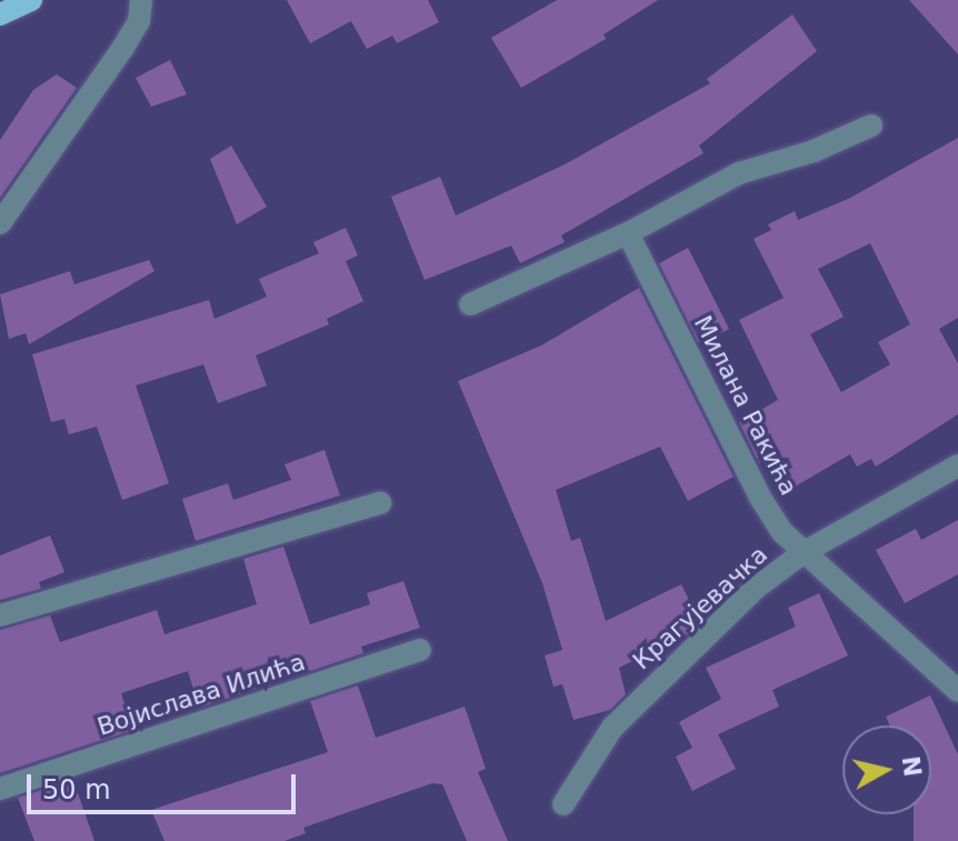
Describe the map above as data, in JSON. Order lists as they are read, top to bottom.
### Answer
{
  "streets": {
    "street": ["Милана Ракића", "Крагујевачка", "Војислава Илића"]
  },
  "crossings": [
    ["Милана Ракића", "Крагујевачка"]
  ],
  "scale_bar": "50 m",
  "north": "right"
}
